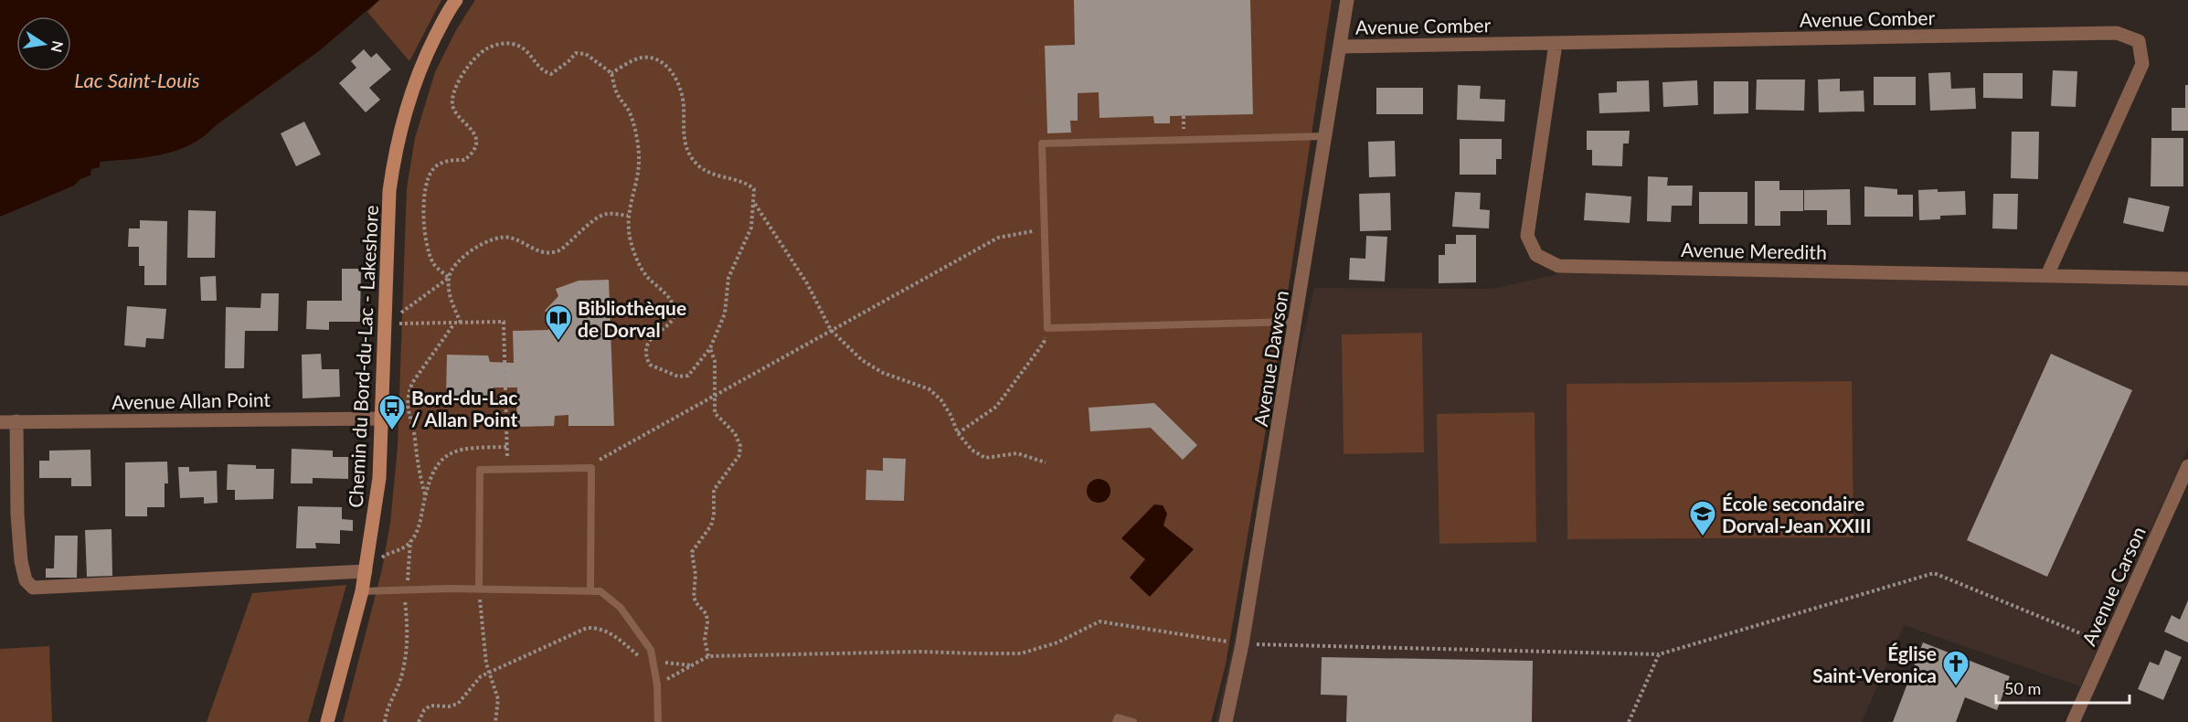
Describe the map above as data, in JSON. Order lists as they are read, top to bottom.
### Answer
{
  "streets": {
    "street": [
      "Avenue Comber",
      "Avenue Meredith",
      "Chemin du Bord-du-Lac - Lakeshore",
      "Avenue Dawson",
      "Avenue Allan Point",
      "Avenue Carson"
    ]
  },
  "crossings": [
    ["Avenue Comber", "Avenue Meredith"],
    ["Avenue Comber", "Avenue Dawson"],
    ["Chemin du Bord-du-Lac - Lakeshore", "Avenue Allan Point"]
  ],
  "water": ["Lac Saint-Louis"],
  "places": {
    "library": ["Bibliothèque de Dorval"],
    "bus stop": ["Bord-du-Lac / Allan Point"],
    "school or university": ["École secondaire Dorval-Jean XXIII"],
    "church": ["Église Saint-Veronica"]
  },
  "scale_bar": "50 m",
  "north": "right"
}
